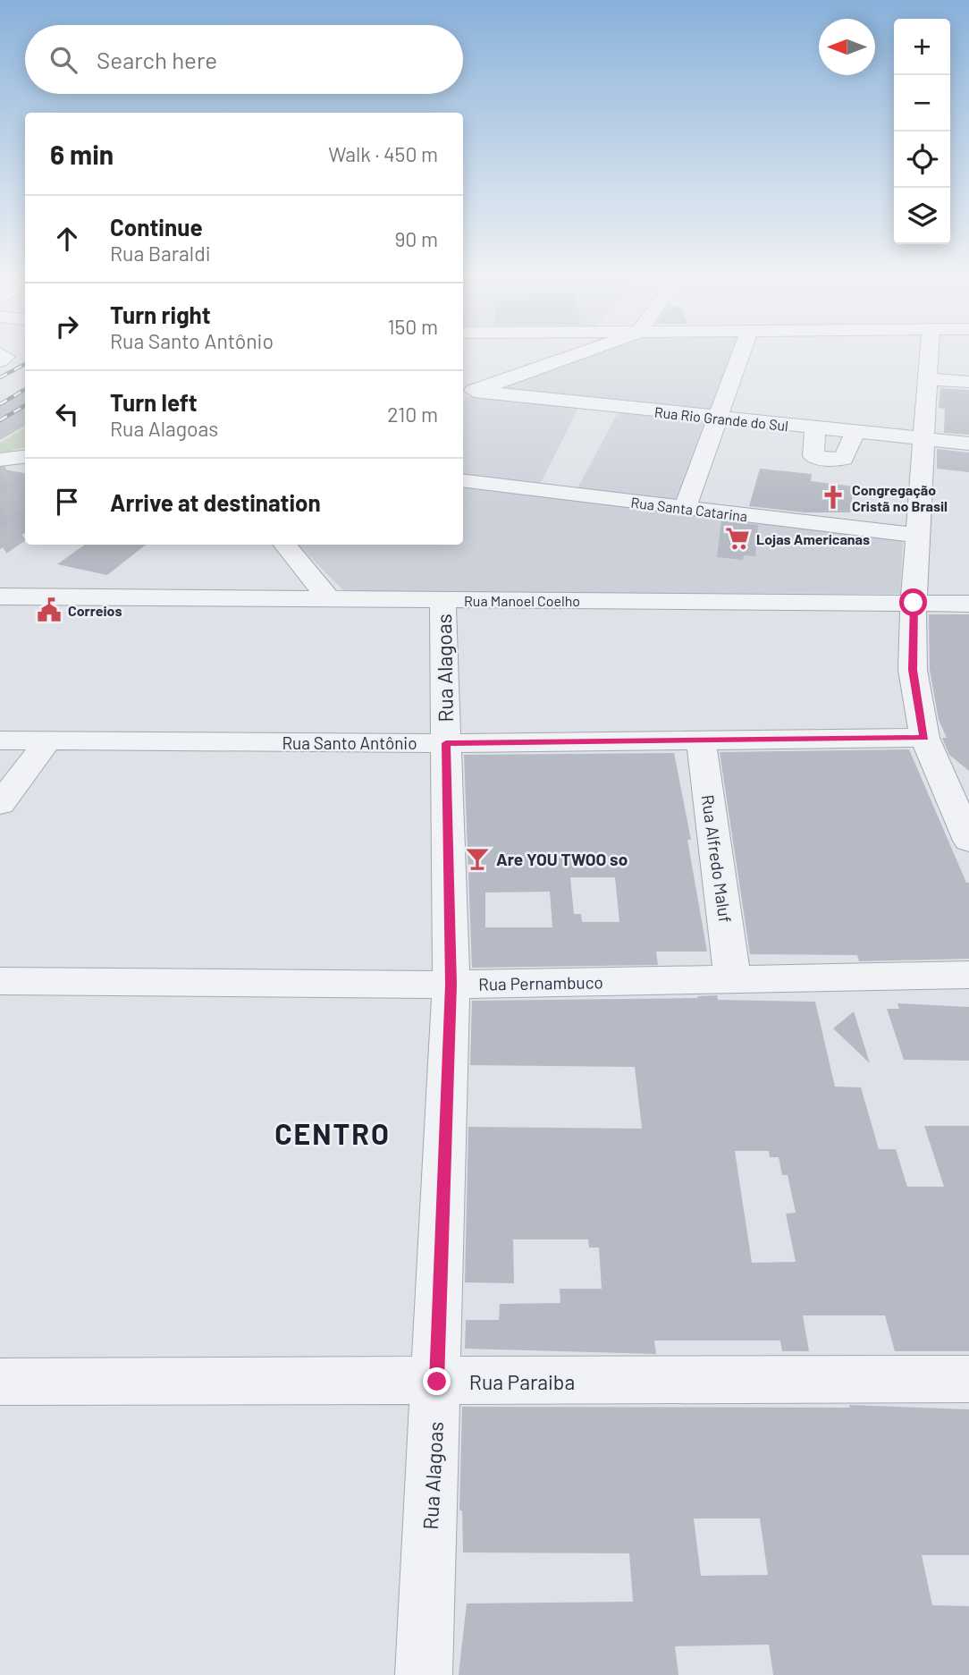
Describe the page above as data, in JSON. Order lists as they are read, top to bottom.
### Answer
{
  "streets": {
    "street": [
      "Rua Rio Grande do Sul",
      "Rua Santa Catarina",
      "Rua Manoel Coelho",
      "Rua Alagoas",
      "Rua Santo Antônio",
      "Rua Alfredo Maluf",
      "Rua Pernambuco",
      "Rua Paraiba"
    ]
  },
  "crossings": [
    ["Rua Manoel Coelho", "Rua Alagoas"],
    ["Rua Alagoas", "Rua Santo Antônio"],
    ["Rua Alagoas", "Rua Pernambuco"],
    ["Rua Alagoas", "Rua Paraiba"],
    ["Rua Santo Antônio", "Rua Alfredo Maluf"],
    ["Rua Alfredo Maluf", "Rua Pernambuco"]
  ],
  "districts": ["CENTRO"],
  "places": {
    "church": ["Congregação Cristã no Brasil"],
    "supermarket": ["Lojas Americanas"],
    "public building": ["Correios"],
    "bar": ["Are YOU TWOO so"]
  },
  "north": "left",
  "page": {
    "map_buttons": ["+", "−"],
    "search": "Search here",
    "heading": ["6 min", "Walk · 450 m"],
    "list": [
      ["Continue", "Rua Baraldi", "90 m"],
      ["Turn right", "Rua Santo Antônio", "150 m"],
      ["Turn left", "Rua Alagoas", "210 m"],
      "Arrive at destination"
    ]
  }
}
